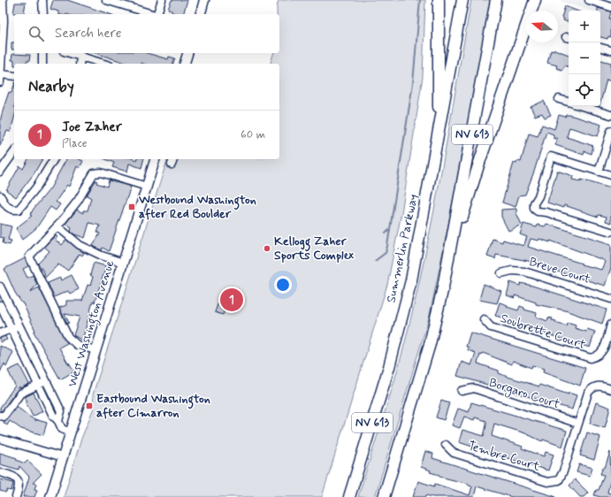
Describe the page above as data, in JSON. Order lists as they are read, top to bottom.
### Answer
{
  "streets": {
    "highway": ["NV 613", "Summerlin Parkway"],
    "main road": ["West Washington Avenue"],
    "street": [
      "Breve Court",
      "Soubrette Court",
      "Borgaro Court",
      "Tembre Court"
    ]
  },
  "crossings": [
    ["Borgaro Court", "Tembre Court"]
  ],
  "places": {
    "transit": ["Westbound Washington after Red Boulder", "Eastbound Washington after Cimarron"],
    "other": ["Kellogg Zaher Sports Complex"]
  },
  "north": "left",
  "page": {
    "map_buttons": ["+", "−"],
    "search": "Search here",
    "heading": "Nearby",
    "list": [
      {
        "mark": "1",
        "name": "Joe Zaher",
        "note": "Place",
        "value": "60 m"
      }
    ],
    "pins": "1"
  }
}
